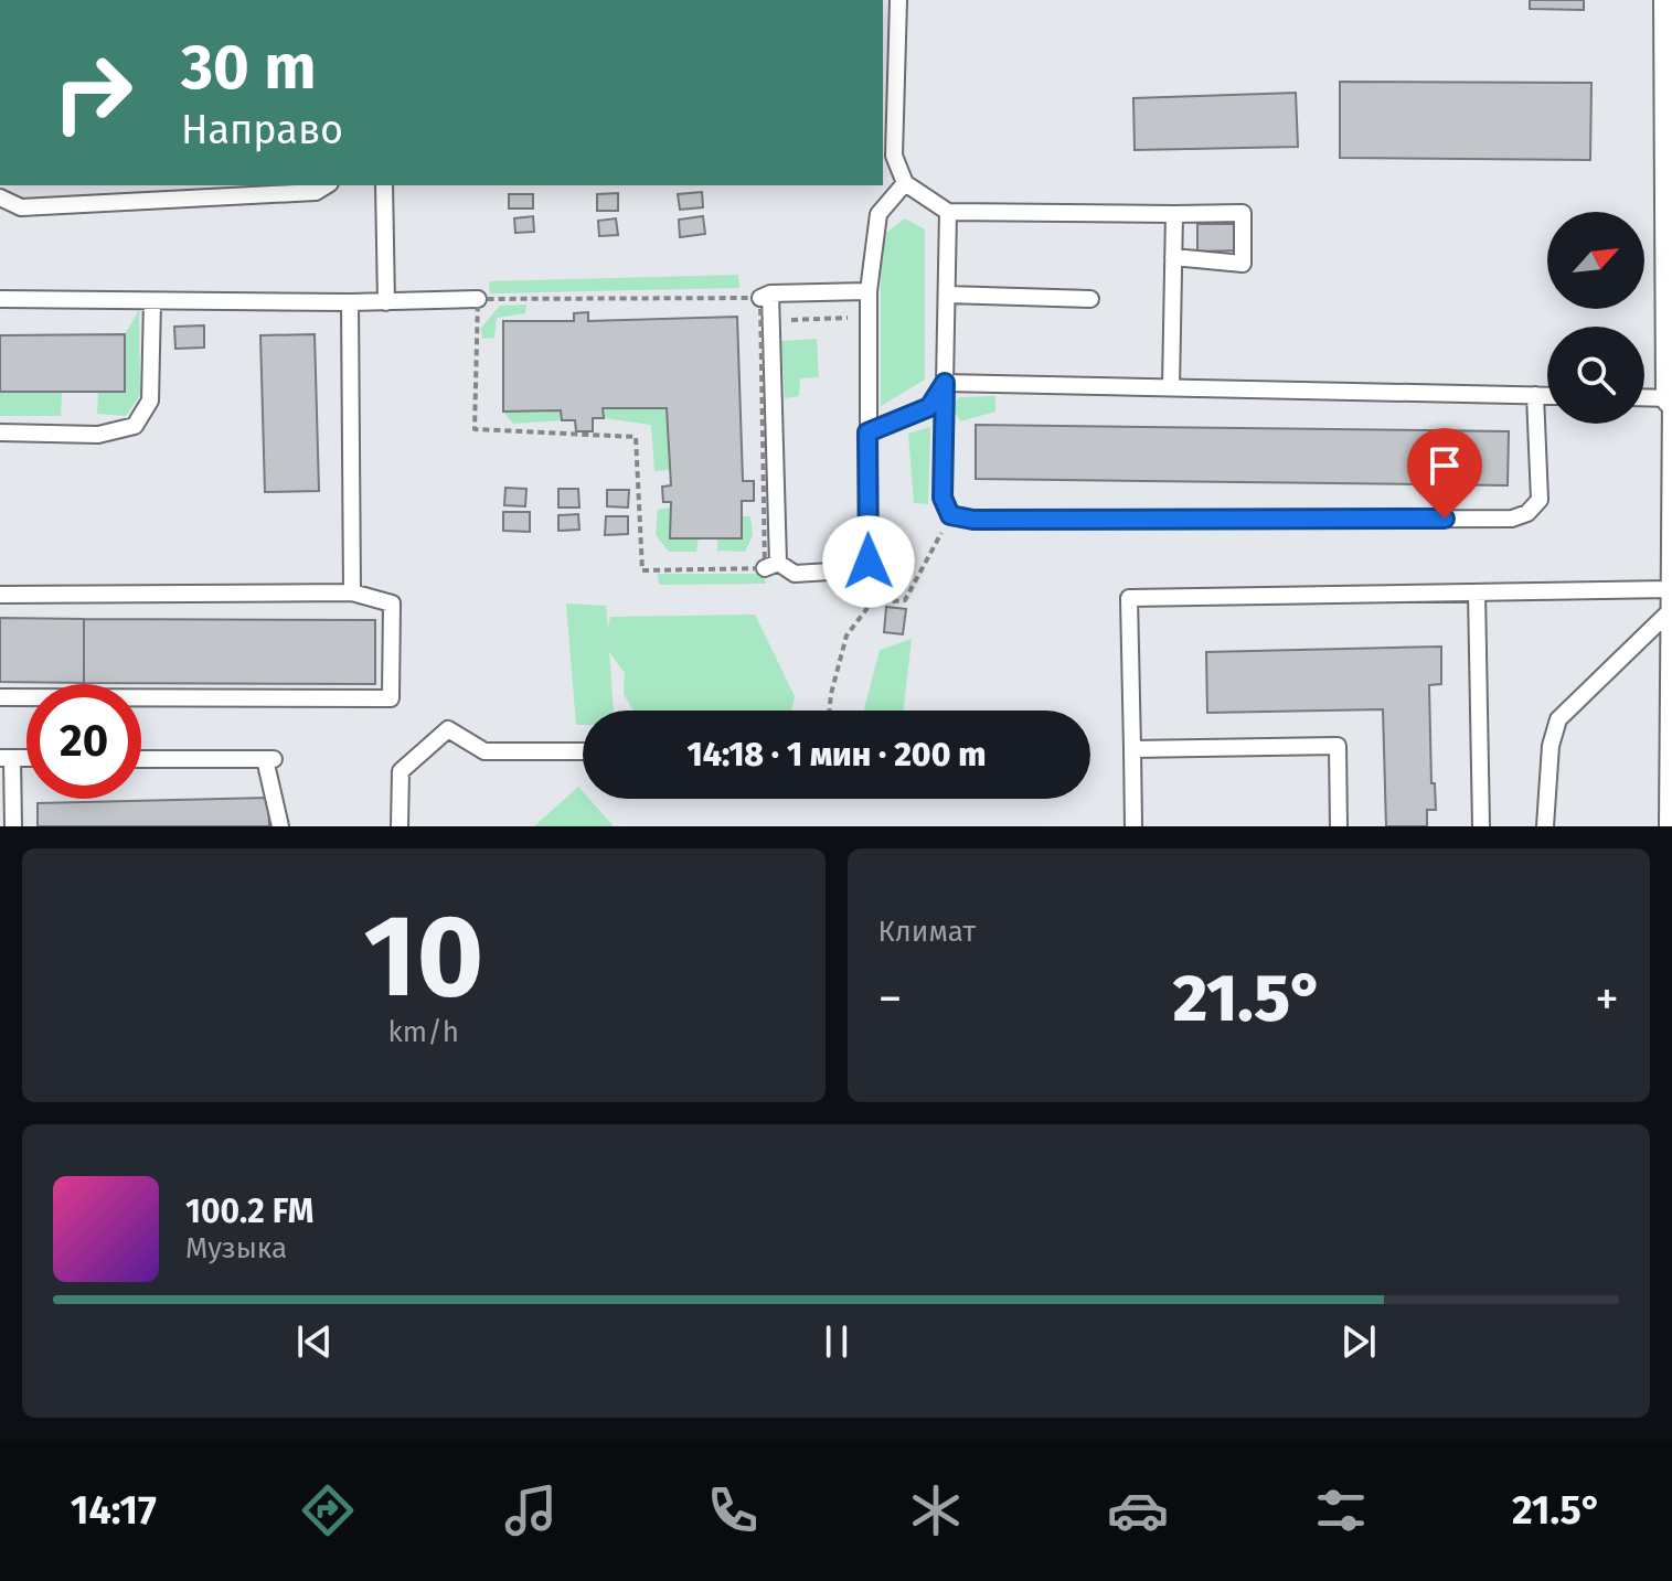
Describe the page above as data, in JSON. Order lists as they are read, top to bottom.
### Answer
{
  "north": "top right",
  "page": {
    "turn": ["30 m", "Направо"],
    "limit": "20",
    "trip": "14:18 · 1 мин · 200 m",
    "tile": [
      ["10", "km/h"],
      "Климат"
    ],
    "heat": ["−", "21.5°", "+"],
    "song": ["100.2 FM", "Музыка"],
    "tabs": ["14:17", "21.5°"]
  }
}
